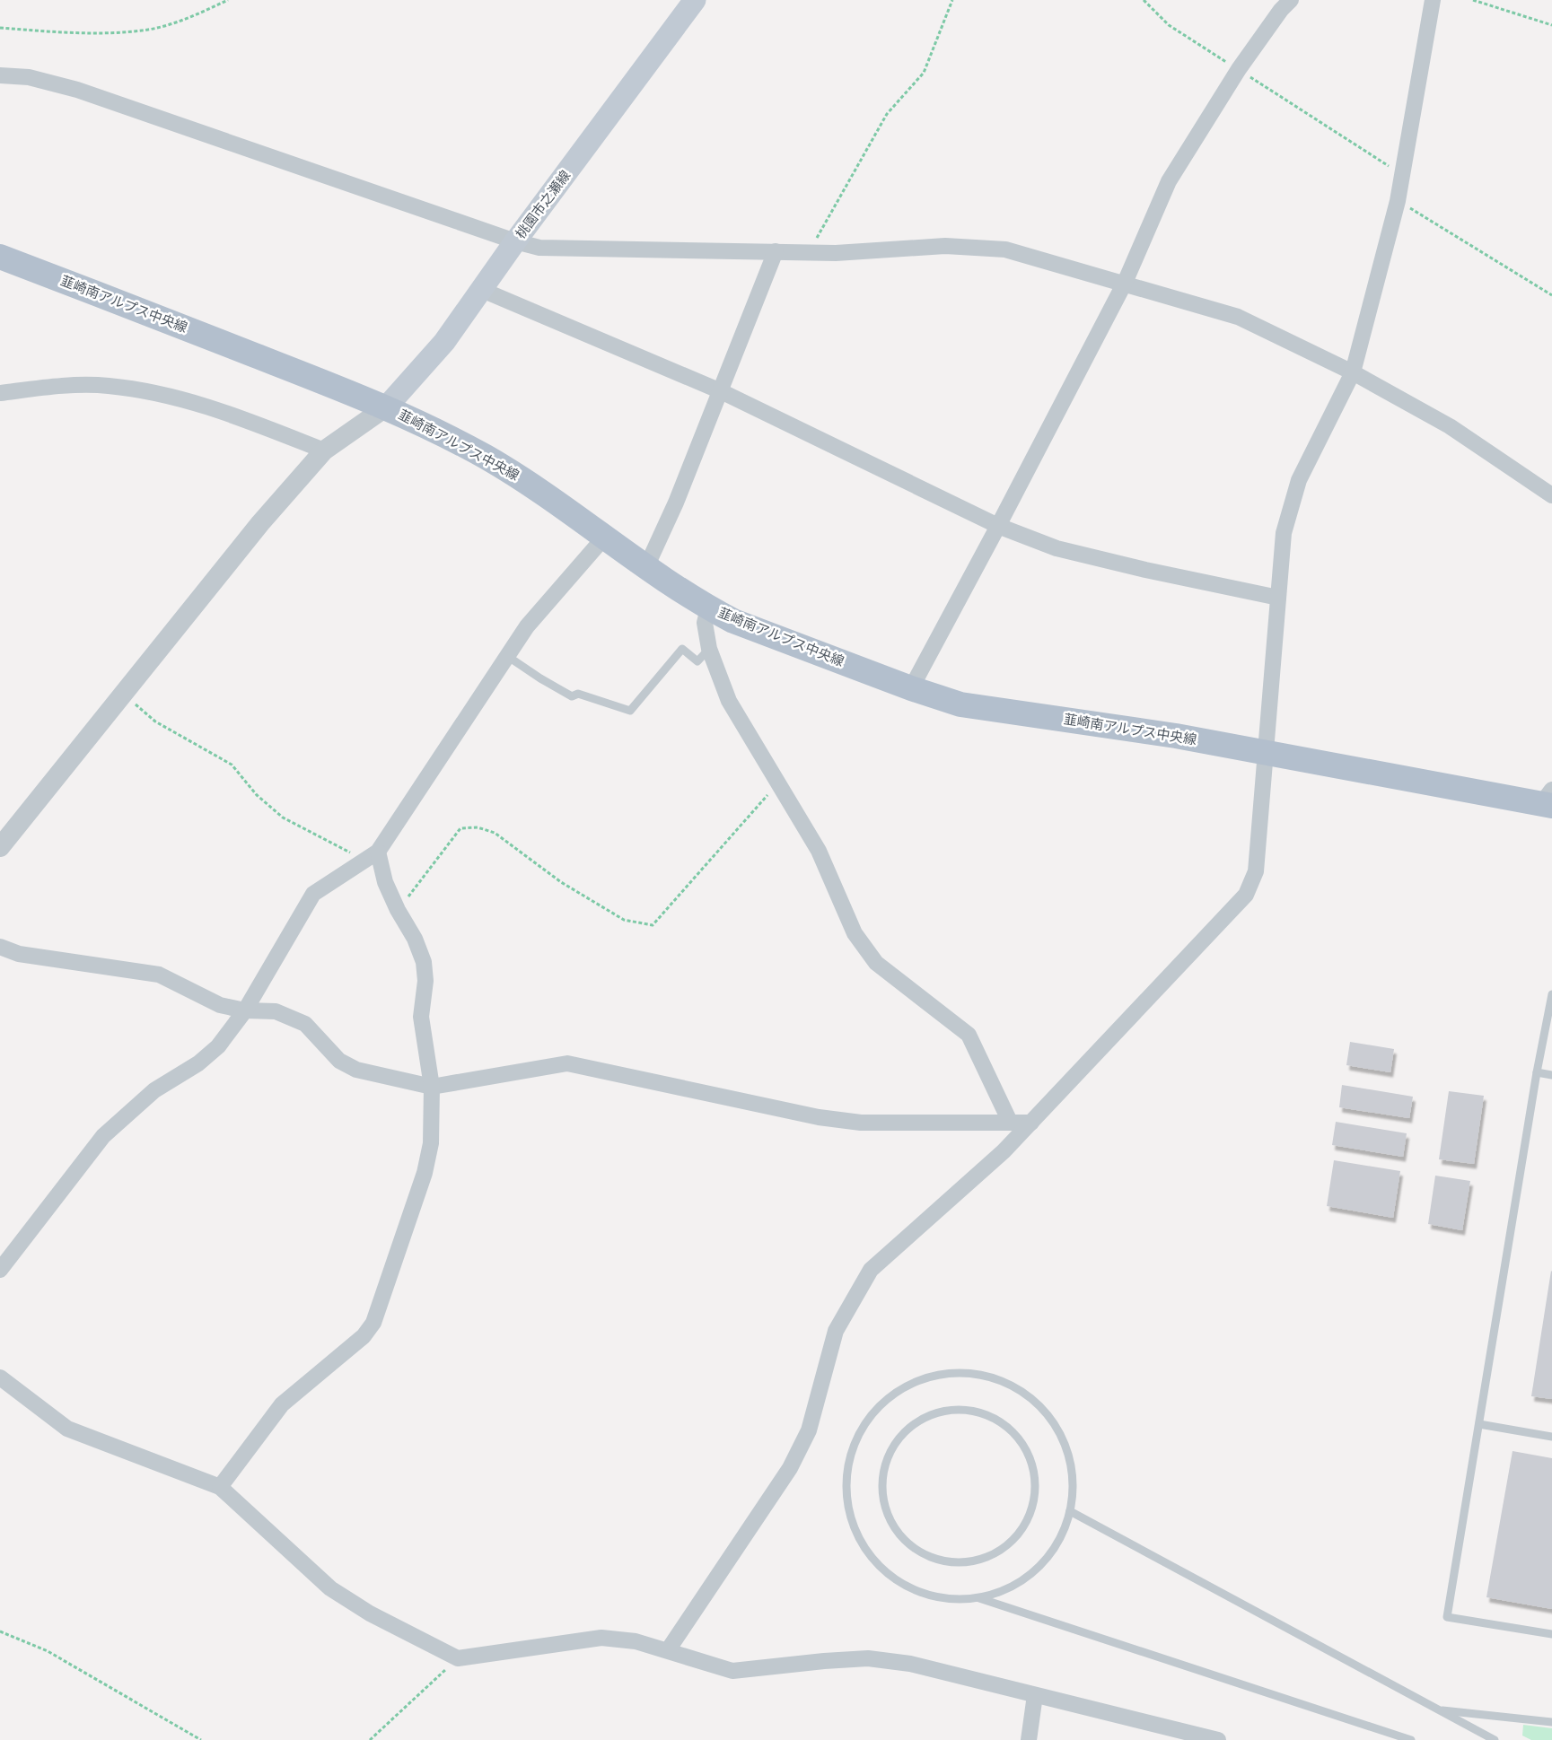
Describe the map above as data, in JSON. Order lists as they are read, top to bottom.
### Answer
{
  "streets": {
    "main road": ["桃園市之瀬線", "韮崎南アルプス中央線"]
  },
  "crossings": [
    ["桃園市之瀬線", "韮崎南アルプス中央線"]
  ]
}
